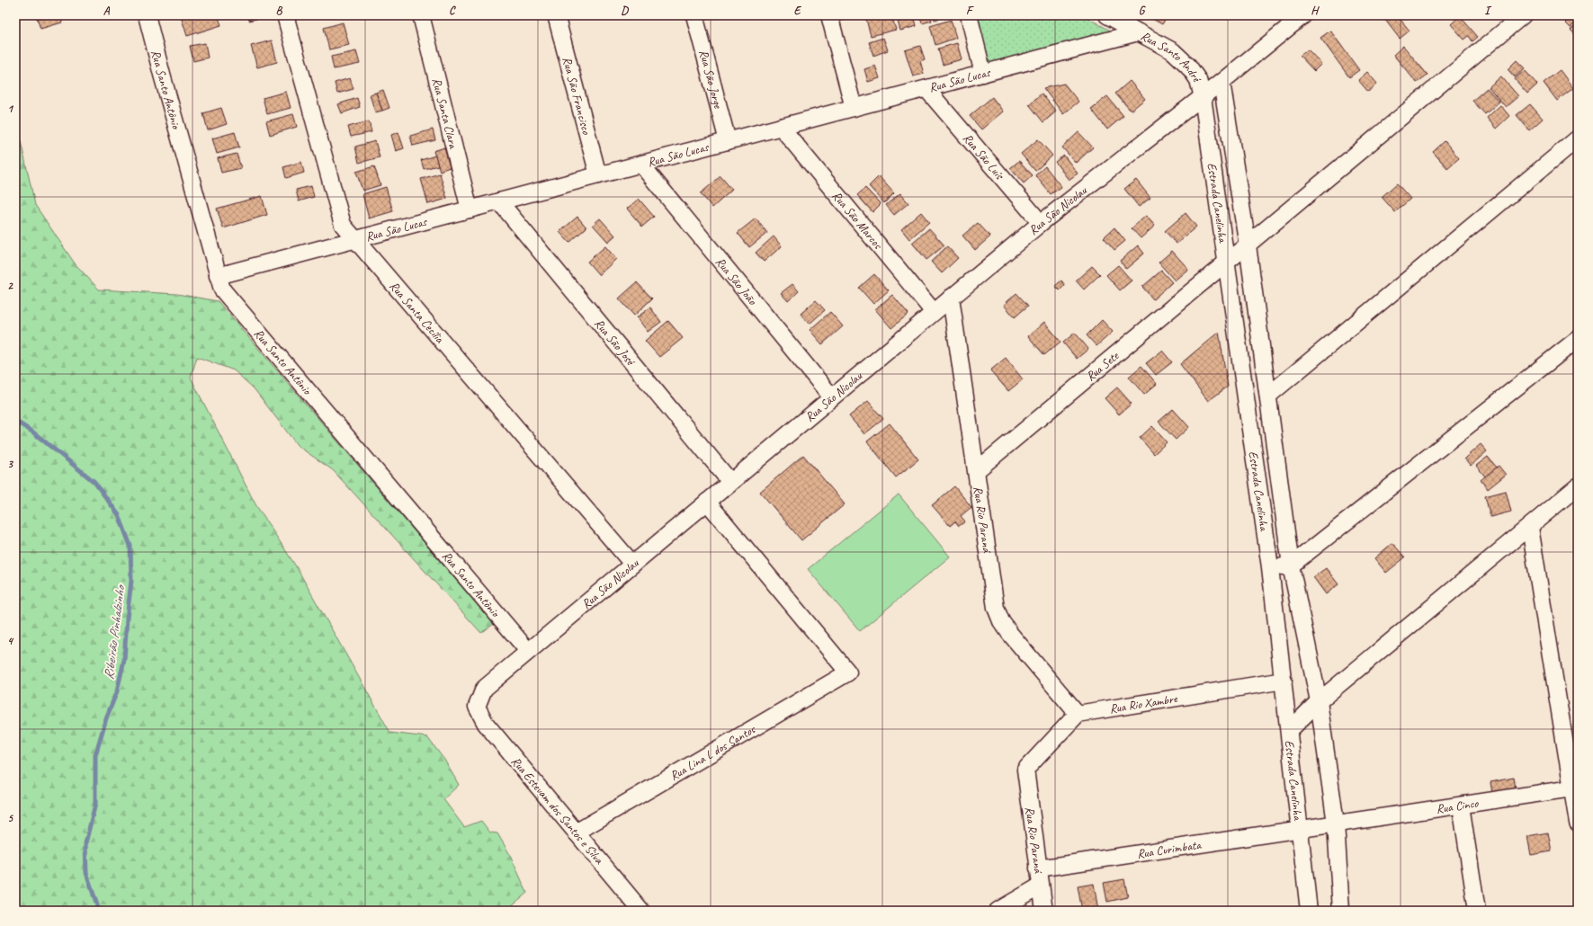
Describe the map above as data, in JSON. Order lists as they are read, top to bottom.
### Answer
{
  "streets": {
    "street": [
      "Rua Santo André",
      "Rua São Jorge",
      "Rua São Lucas",
      "Rua Santo Antônio",
      "Rua São Francisco",
      "Rua Santa Clara",
      "Rua São Luís",
      "Estrada Canelinha",
      "Rua São Nicolau",
      "Rua São Marcos",
      "Rua São João",
      "Rua Santa Cecília",
      "Rua São José",
      "Rua Sete",
      "Rua Rio Paraná",
      "Rua Rio Xambre",
      "Rua Lina L dos Santos",
      "Rua Cinco",
      "Rua Estevam dos Santos e Silva",
      "Rua Curimbata"
    ]
  },
  "crossings": [
    ["Rua Santo André", "Rua São Lucas"],
    ["Rua Santo André", "Estrada Canelinha"],
    ["Rua Santo André", "Rua São Nicolau"],
    ["Rua São Jorge", "Rua São Lucas"],
    ["Rua São Lucas", "Rua Santo Antônio"],
    ["Rua São Lucas", "Rua São Francisco"],
    ["Rua São Lucas", "Rua Santa Clara"],
    ["Rua São Lucas", "Rua São Luís"],
    ["Rua São Lucas", "Rua São Marcos"],
    ["Rua São Lucas", "Rua São João"],
    ["Rua São Lucas", "Rua Santa Cecília"],
    ["Rua São Lucas", "Rua São José"],
    ["Rua Santo Antônio", "Rua São Nicolau"],
    ["Rua São Luís", "Rua São Nicolau"],
    ["Estrada Canelinha", "Rua São Nicolau"],
    ["Estrada Canelinha", "Rua Sete"],
    ["Estrada Canelinha", "Rua Rio Xambre"],
    ["Estrada Canelinha", "Rua Cinco"],
    ["Estrada Canelinha", "Rua Curimbata"],
    ["Rua São Nicolau", "Rua São Marcos"],
    ["Rua São Nicolau", "Rua São João"],
    ["Rua São Nicolau", "Rua Santa Cecília"],
    ["Rua São Nicolau", "Rua São José"],
    ["Rua São Nicolau", "Rua Rio Paraná"],
    ["Rua São Nicolau", "Rua Lina L dos Santos"],
    ["Rua São Nicolau", "Rua Estevam dos Santos e Silva"],
    ["Rua Sete", "Rua Rio Paraná"],
    ["Rua Rio Paraná", "Rua Rio Xambre"],
    ["Rua Rio Paraná", "Rua Curimbata"],
    ["Rua Lina L dos Santos", "Rua Estevam dos Santos e Silva"],
    ["Rua Cinco", "Rua Curimbata"]
  ],
  "water": ["Ribeirão Pinhalzinho"],
  "grid": {
    "columns": [
      "A",
      "B",
      "C",
      "D",
      "E",
      "F",
      "G",
      "H",
      "I"
    ],
    "rows": [
      "1",
      "2",
      "3",
      "4",
      "5"
    ]
  }
}
